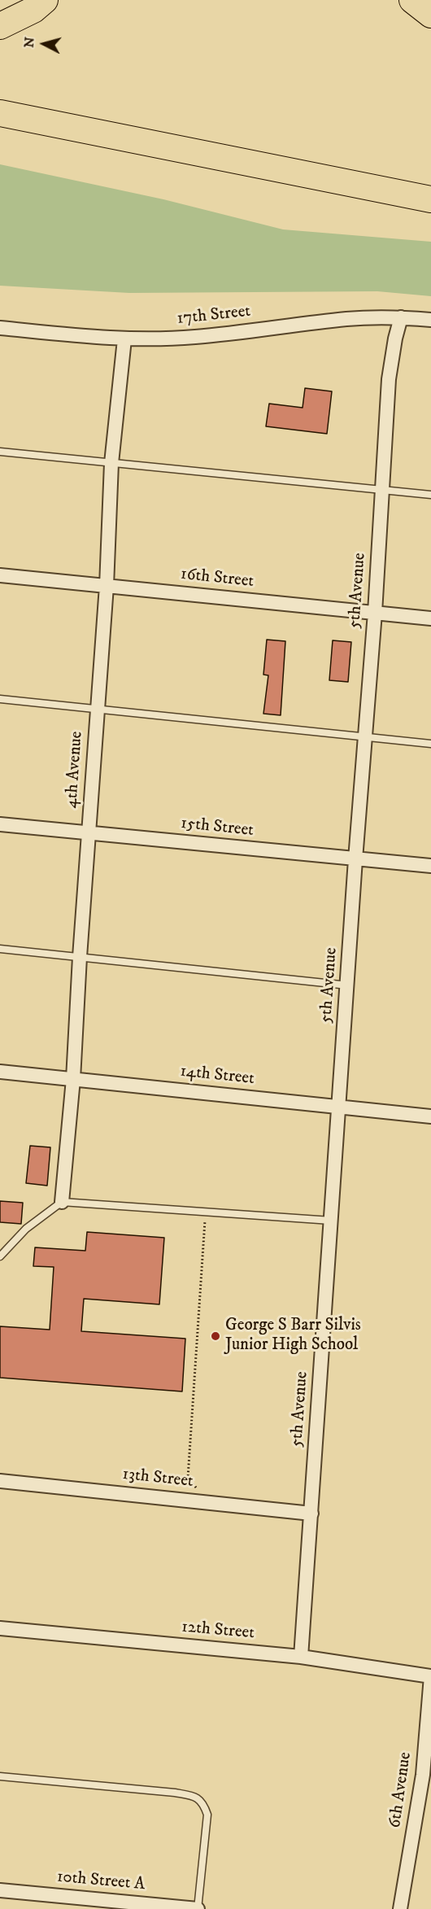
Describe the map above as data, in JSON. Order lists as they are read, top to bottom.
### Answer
{
  "streets": {
    "street": [
      "17th Street",
      "16th Street",
      "5th Avenue",
      "4th Avenue",
      "15th Street",
      "14th Street",
      "13th Street",
      "12th Street",
      "6th Avenue",
      "10th Street A"
    ]
  },
  "crossings": [
    ["17th Street", "5th Avenue"],
    ["17th Street", "4th Avenue"],
    ["16th Street", "5th Avenue"],
    ["16th Street", "4th Avenue"],
    ["5th Avenue", "15th Street"],
    ["5th Avenue", "14th Street"],
    ["5th Avenue", "13th Street"],
    ["5th Avenue", "12th Street"],
    ["4th Avenue", "15th Street"],
    ["4th Avenue", "14th Street"],
    ["12th Street", "6th Avenue"]
  ],
  "places": ["George S Barr Silvis Junior High School"],
  "north": "left"
}
